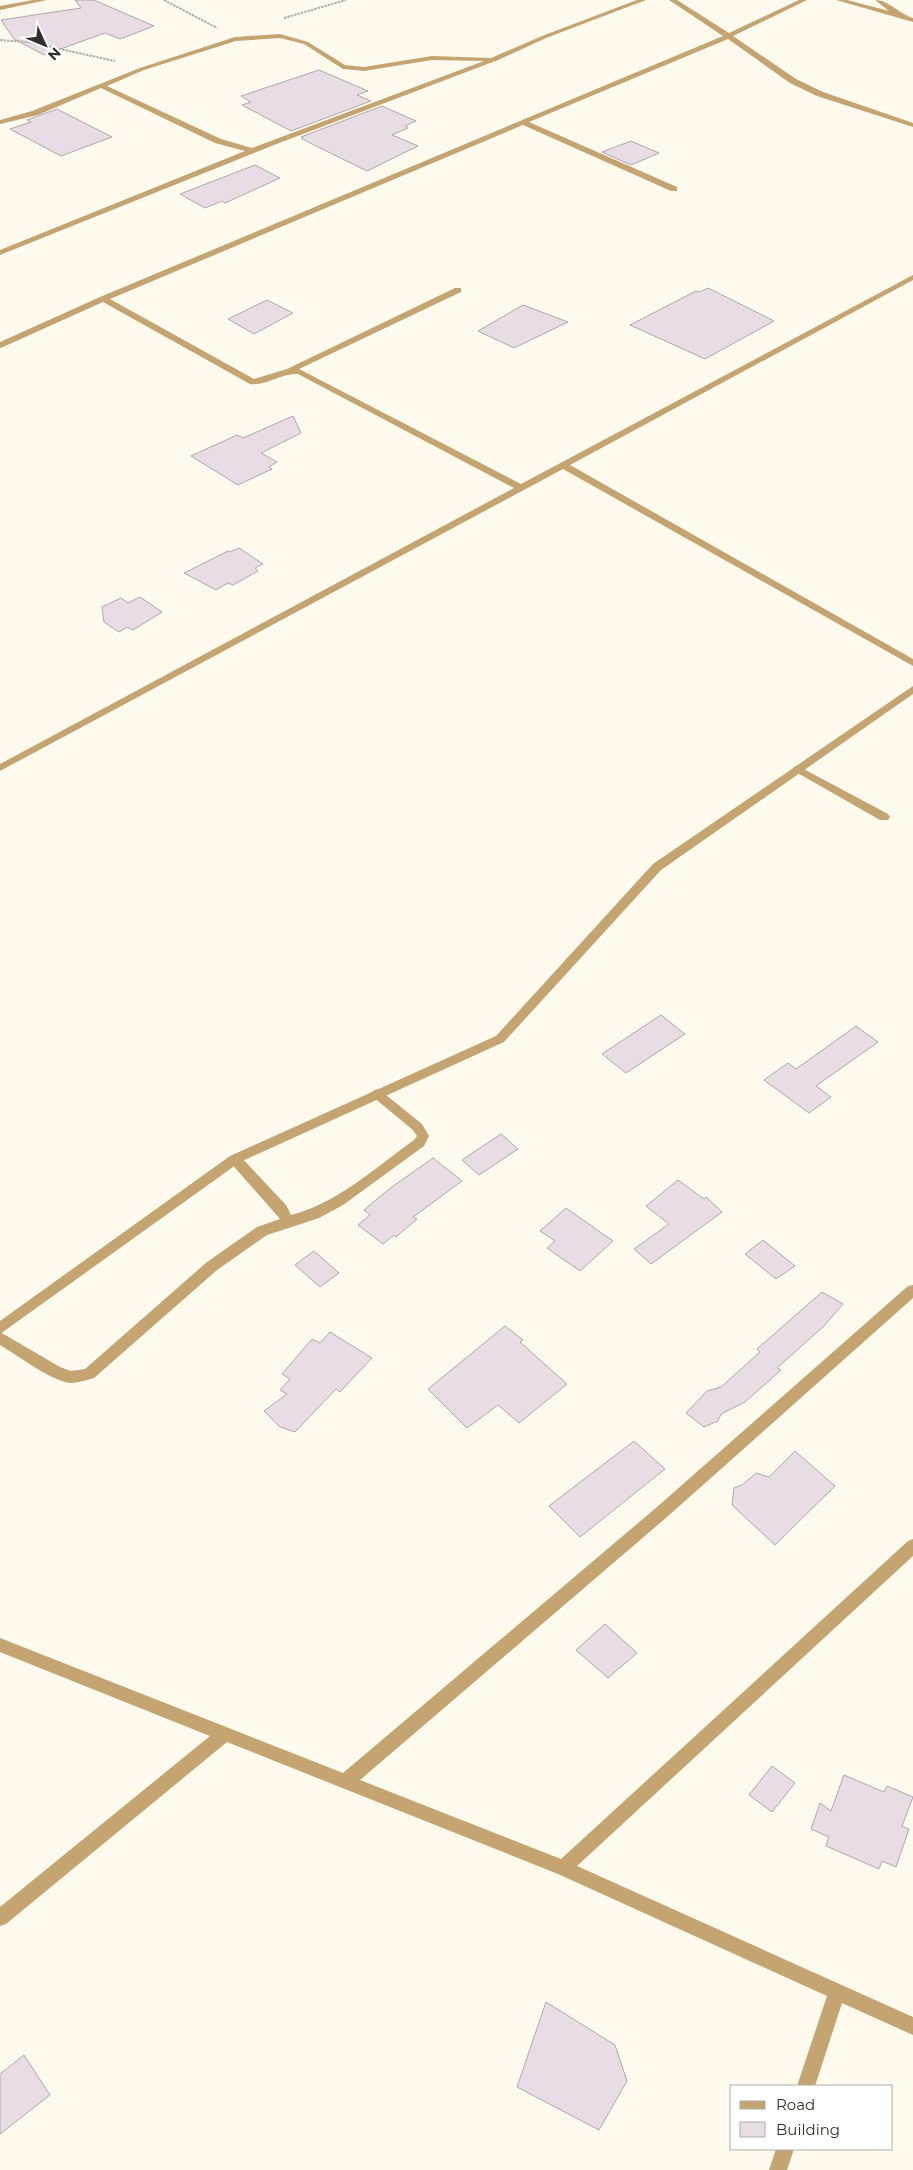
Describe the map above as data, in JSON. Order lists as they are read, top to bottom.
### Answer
{
  "legend": ["Road", "Building"],
  "north": "bottom right"
}
